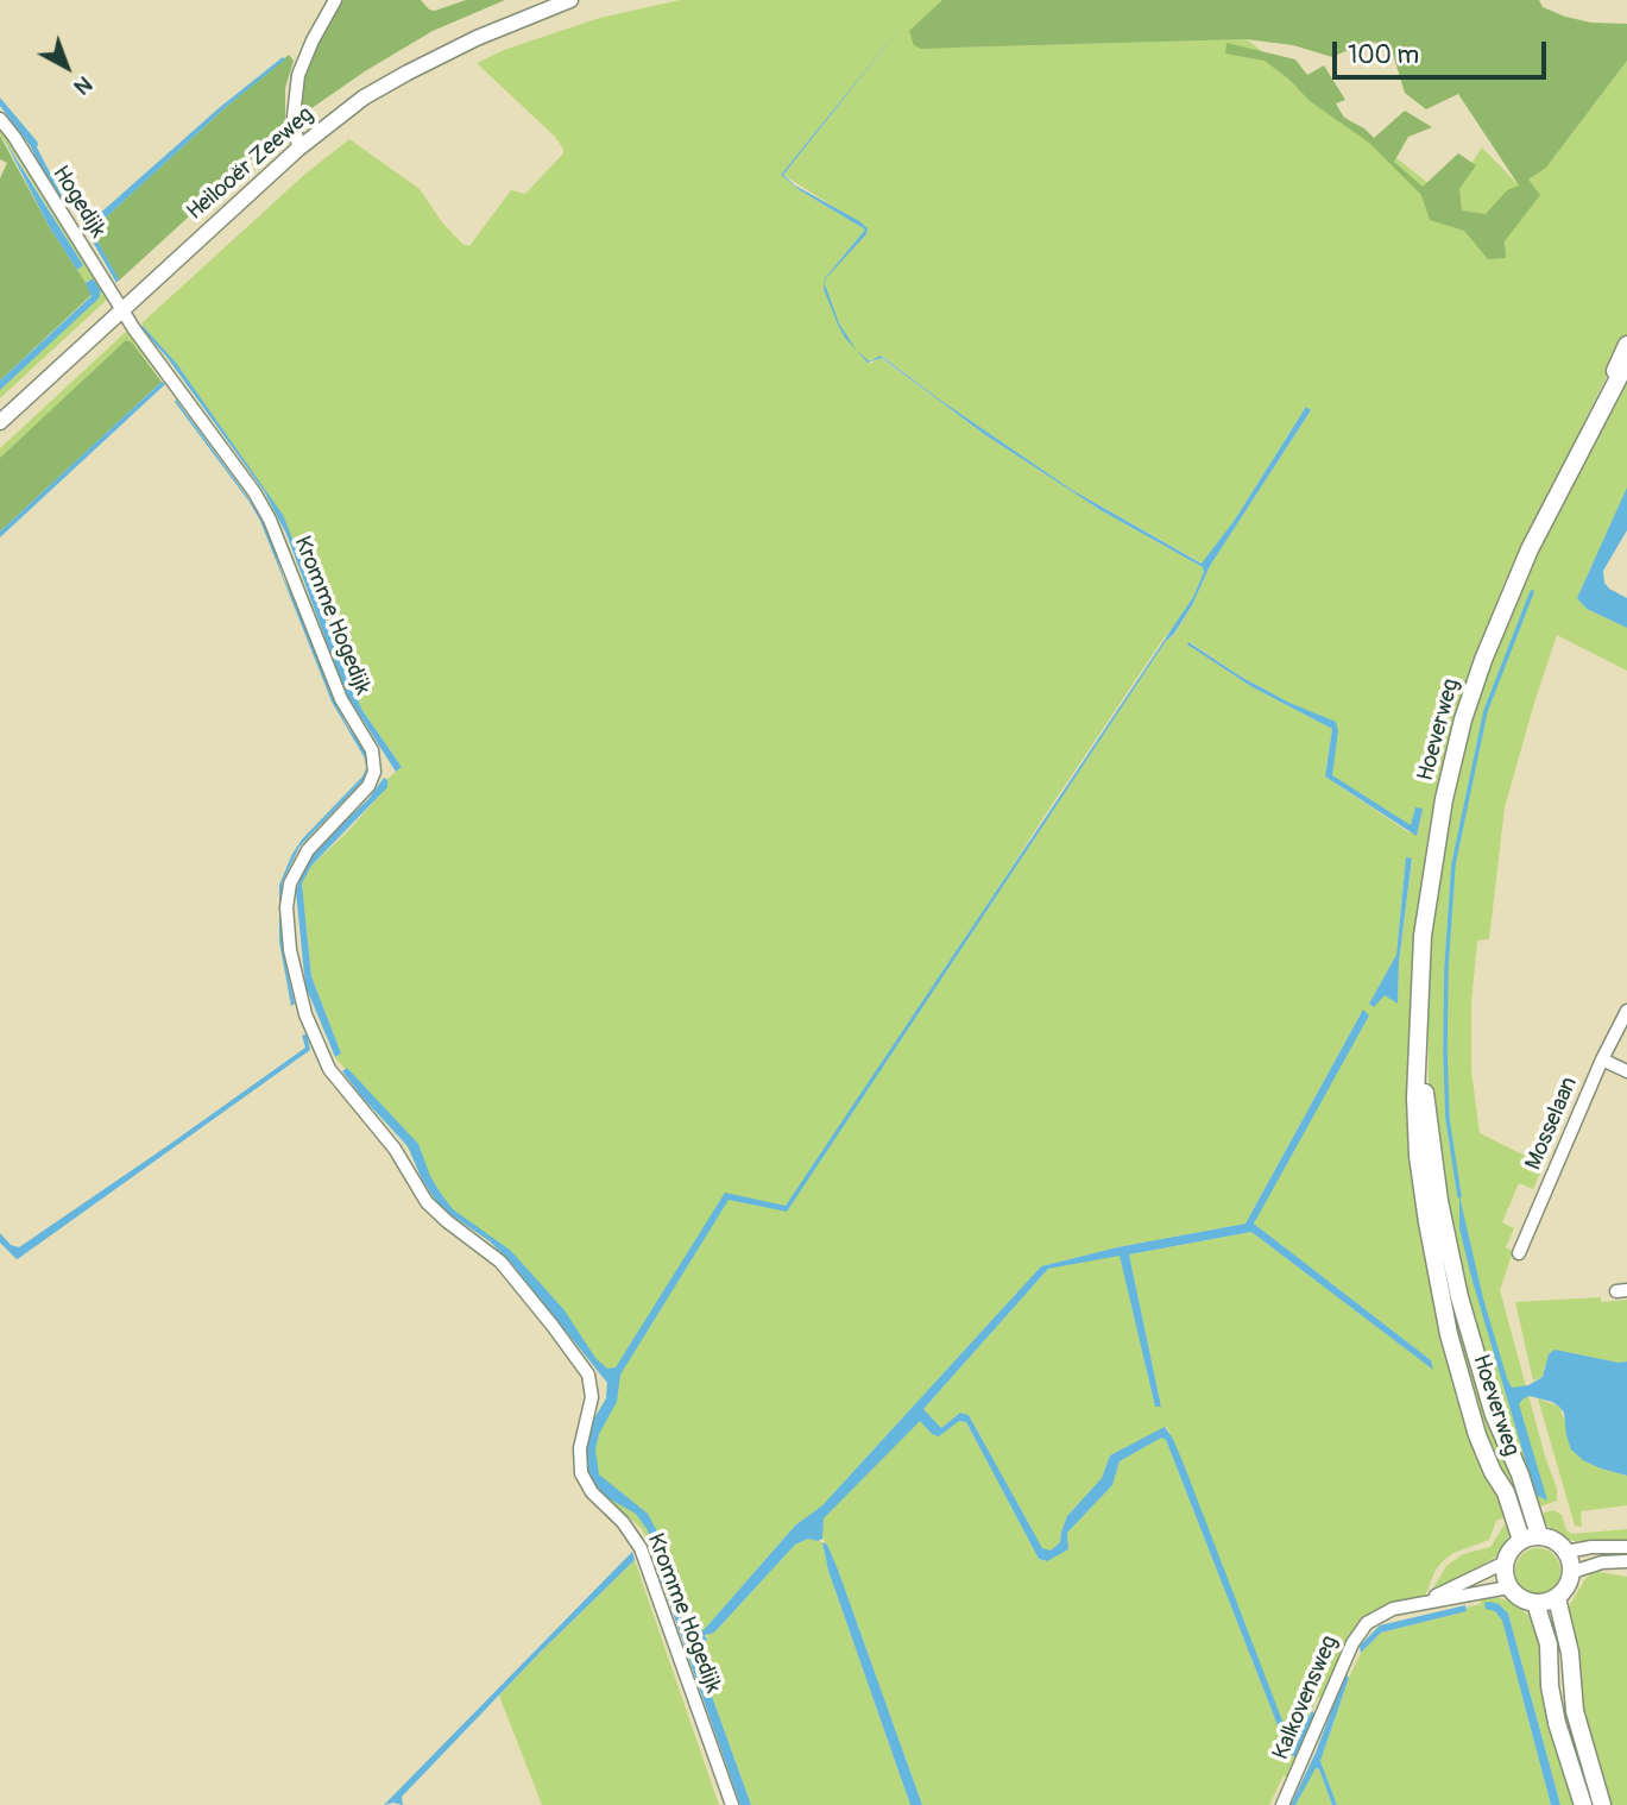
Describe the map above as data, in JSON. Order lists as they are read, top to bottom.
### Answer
{
  "streets": {
    "main road": ["Hoeverweg"],
    "street": [
      "Heilooër Zeeweg",
      "Hogedijk",
      "Kromme Hogedijk",
      "Mosselaan",
      "Kalkovensweg"
    ]
  },
  "crossings": [
    ["Heilooër Zeeweg", "Hogedijk"],
    ["Heilooër Zeeweg", "Kromme Hogedijk"],
    ["Hogedijk", "Kromme Hogedijk"],
    ["Hoeverweg", "Kalkovensweg"]
  ],
  "scale_bar": "100 m",
  "north": "bottom right"
}
